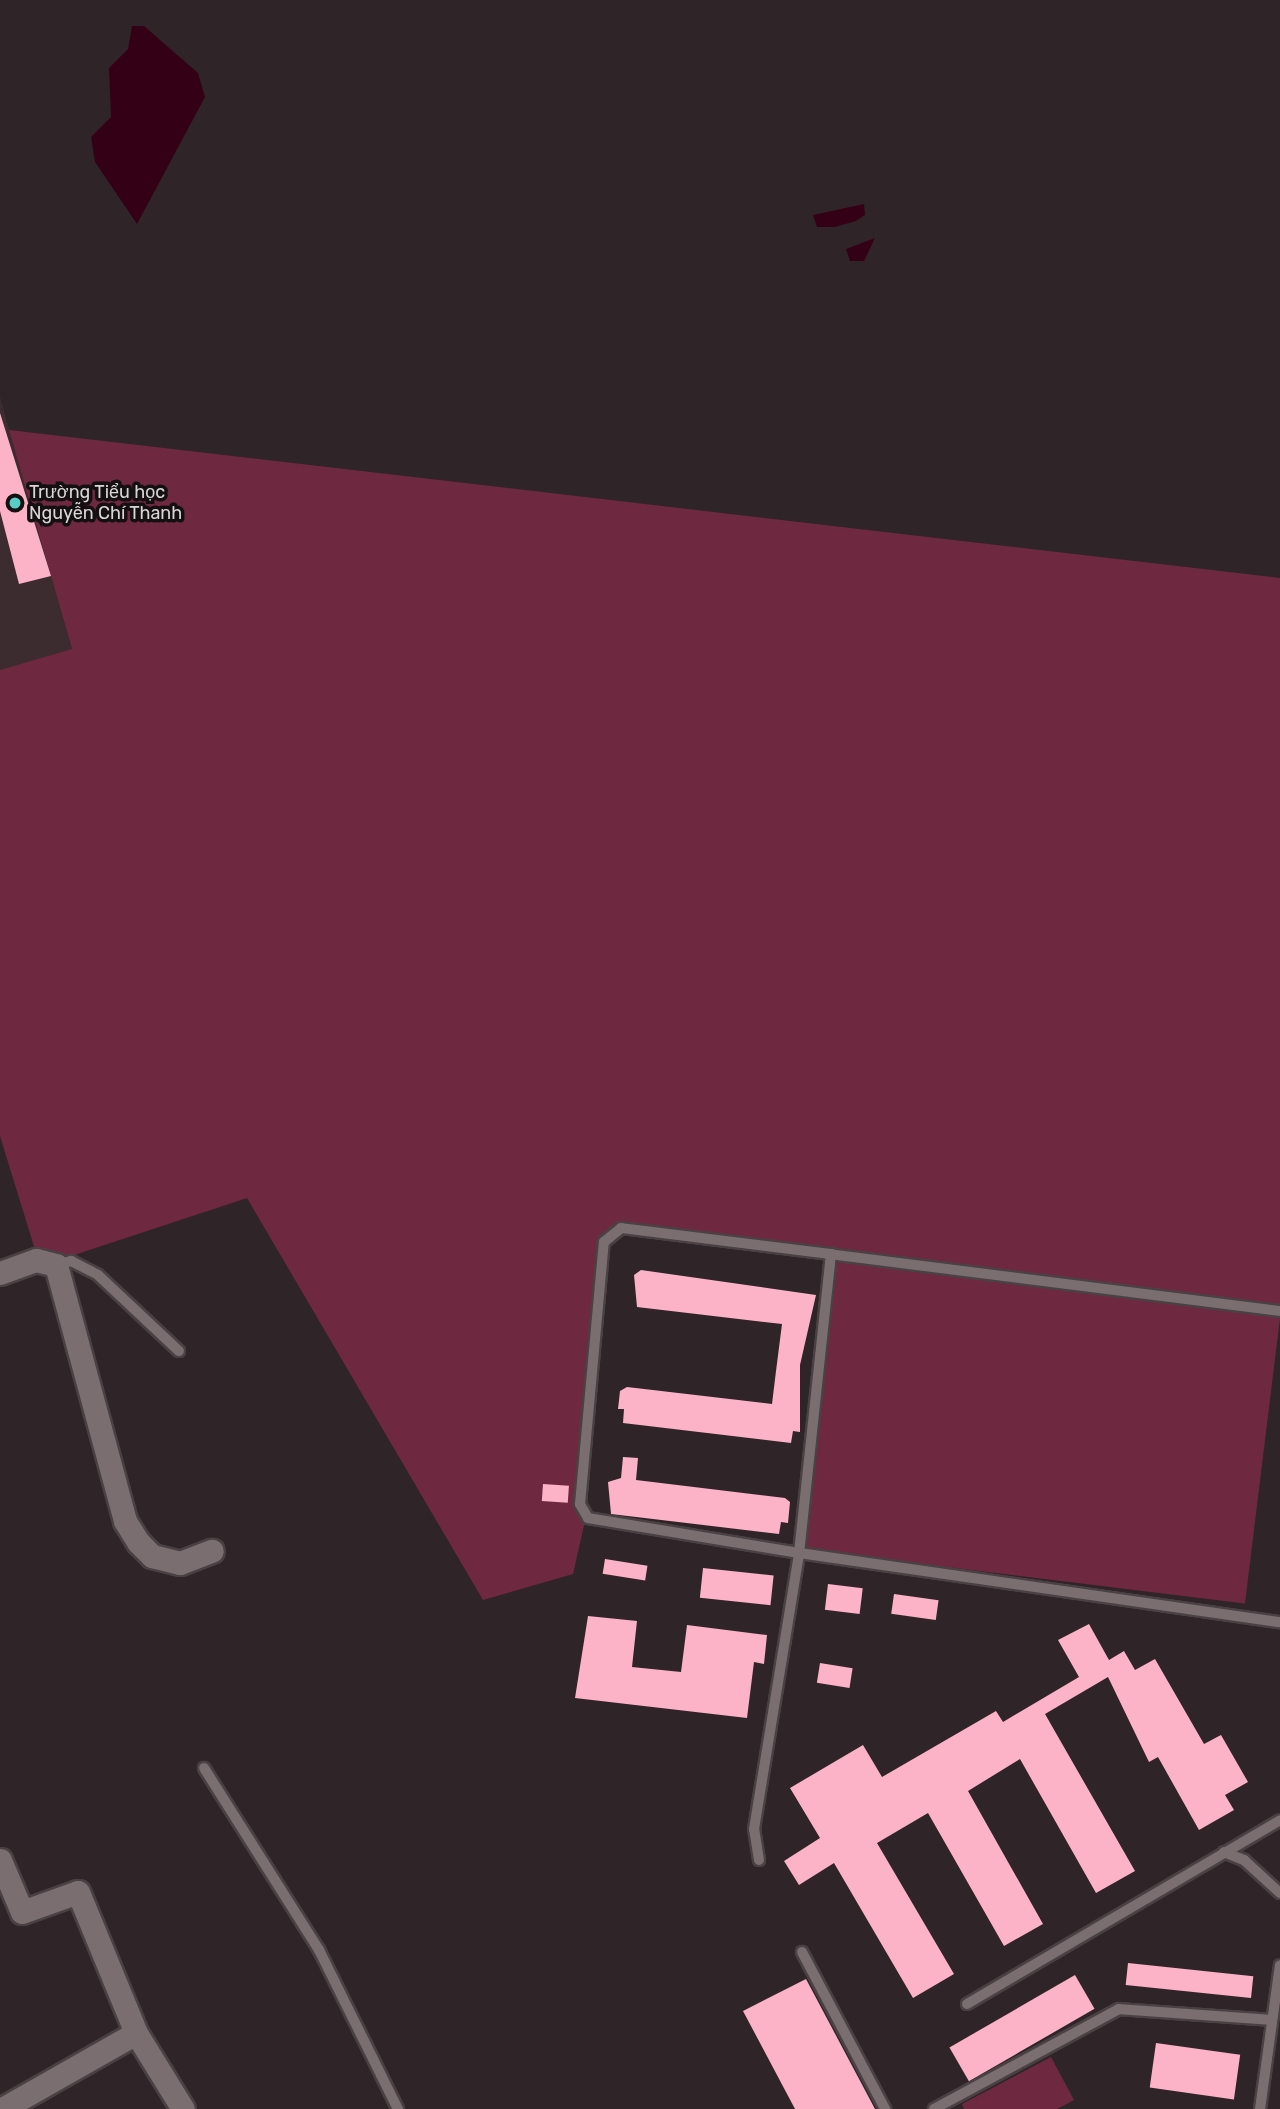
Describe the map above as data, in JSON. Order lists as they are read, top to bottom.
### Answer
{
  "places": ["Trường Tiểu học Nguyễn Chí Thanh"]
}
